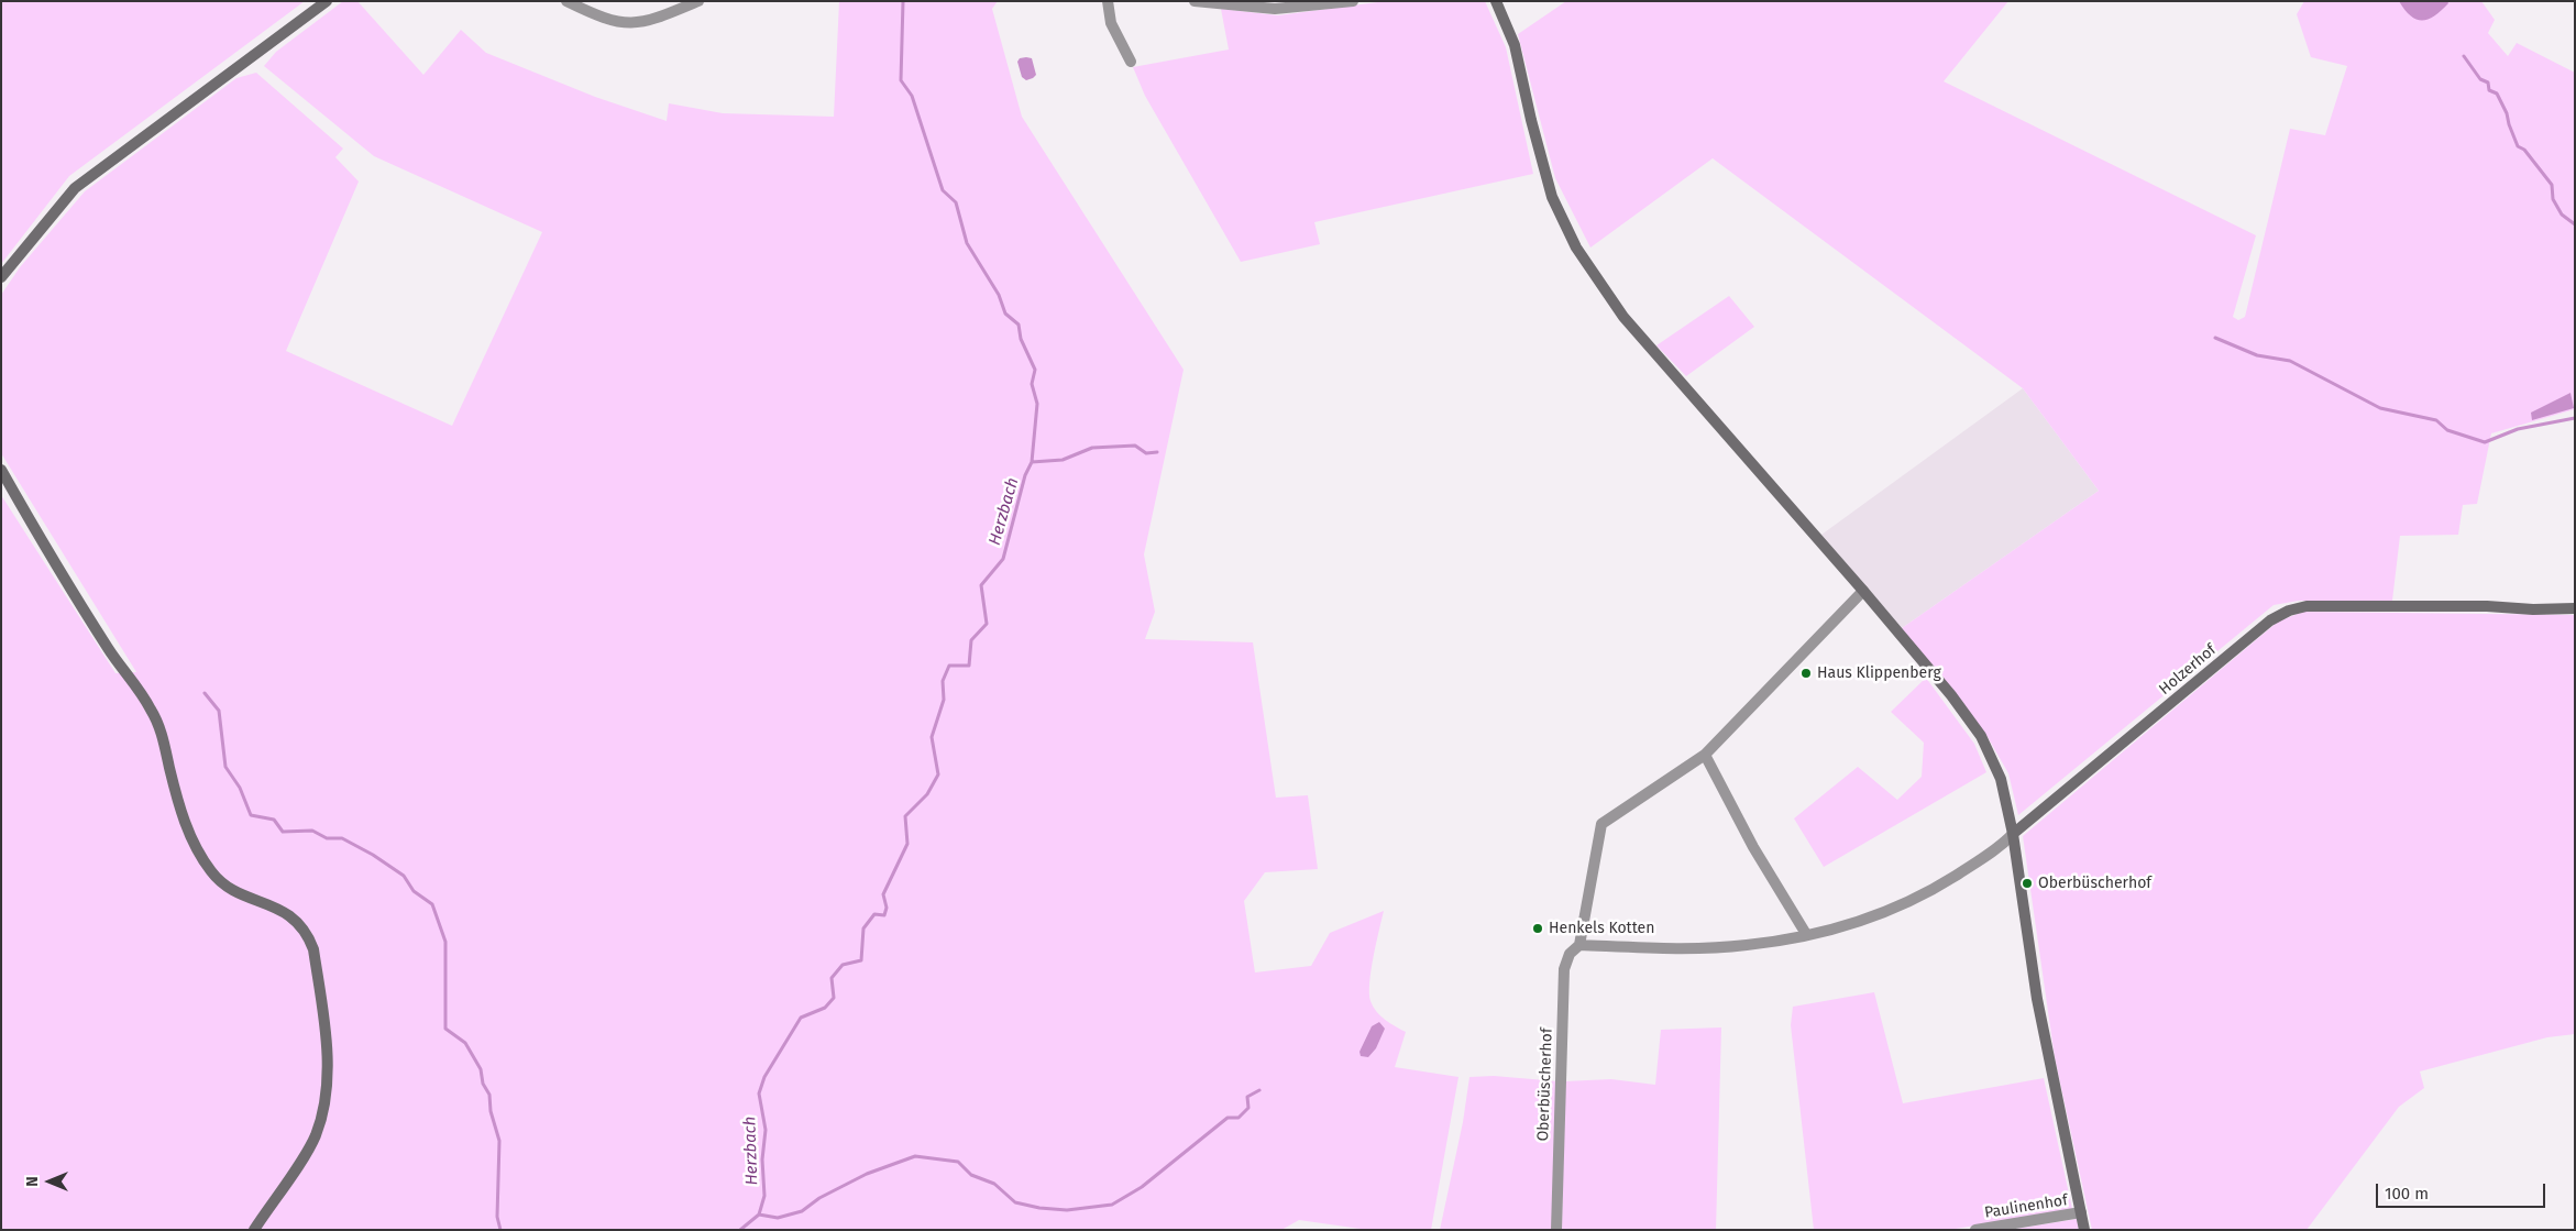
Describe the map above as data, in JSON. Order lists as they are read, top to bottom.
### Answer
{
  "streets": {
    "street": ["Holzerhof", "Oberbüscherhof", "Paulinenhof"]
  },
  "water": ["Herzbach"],
  "places": ["Haus Klippenberg", "Oberbüscherhof", "Henkels Kotten"],
  "scale_bar": "100 m",
  "north": "left"
}
